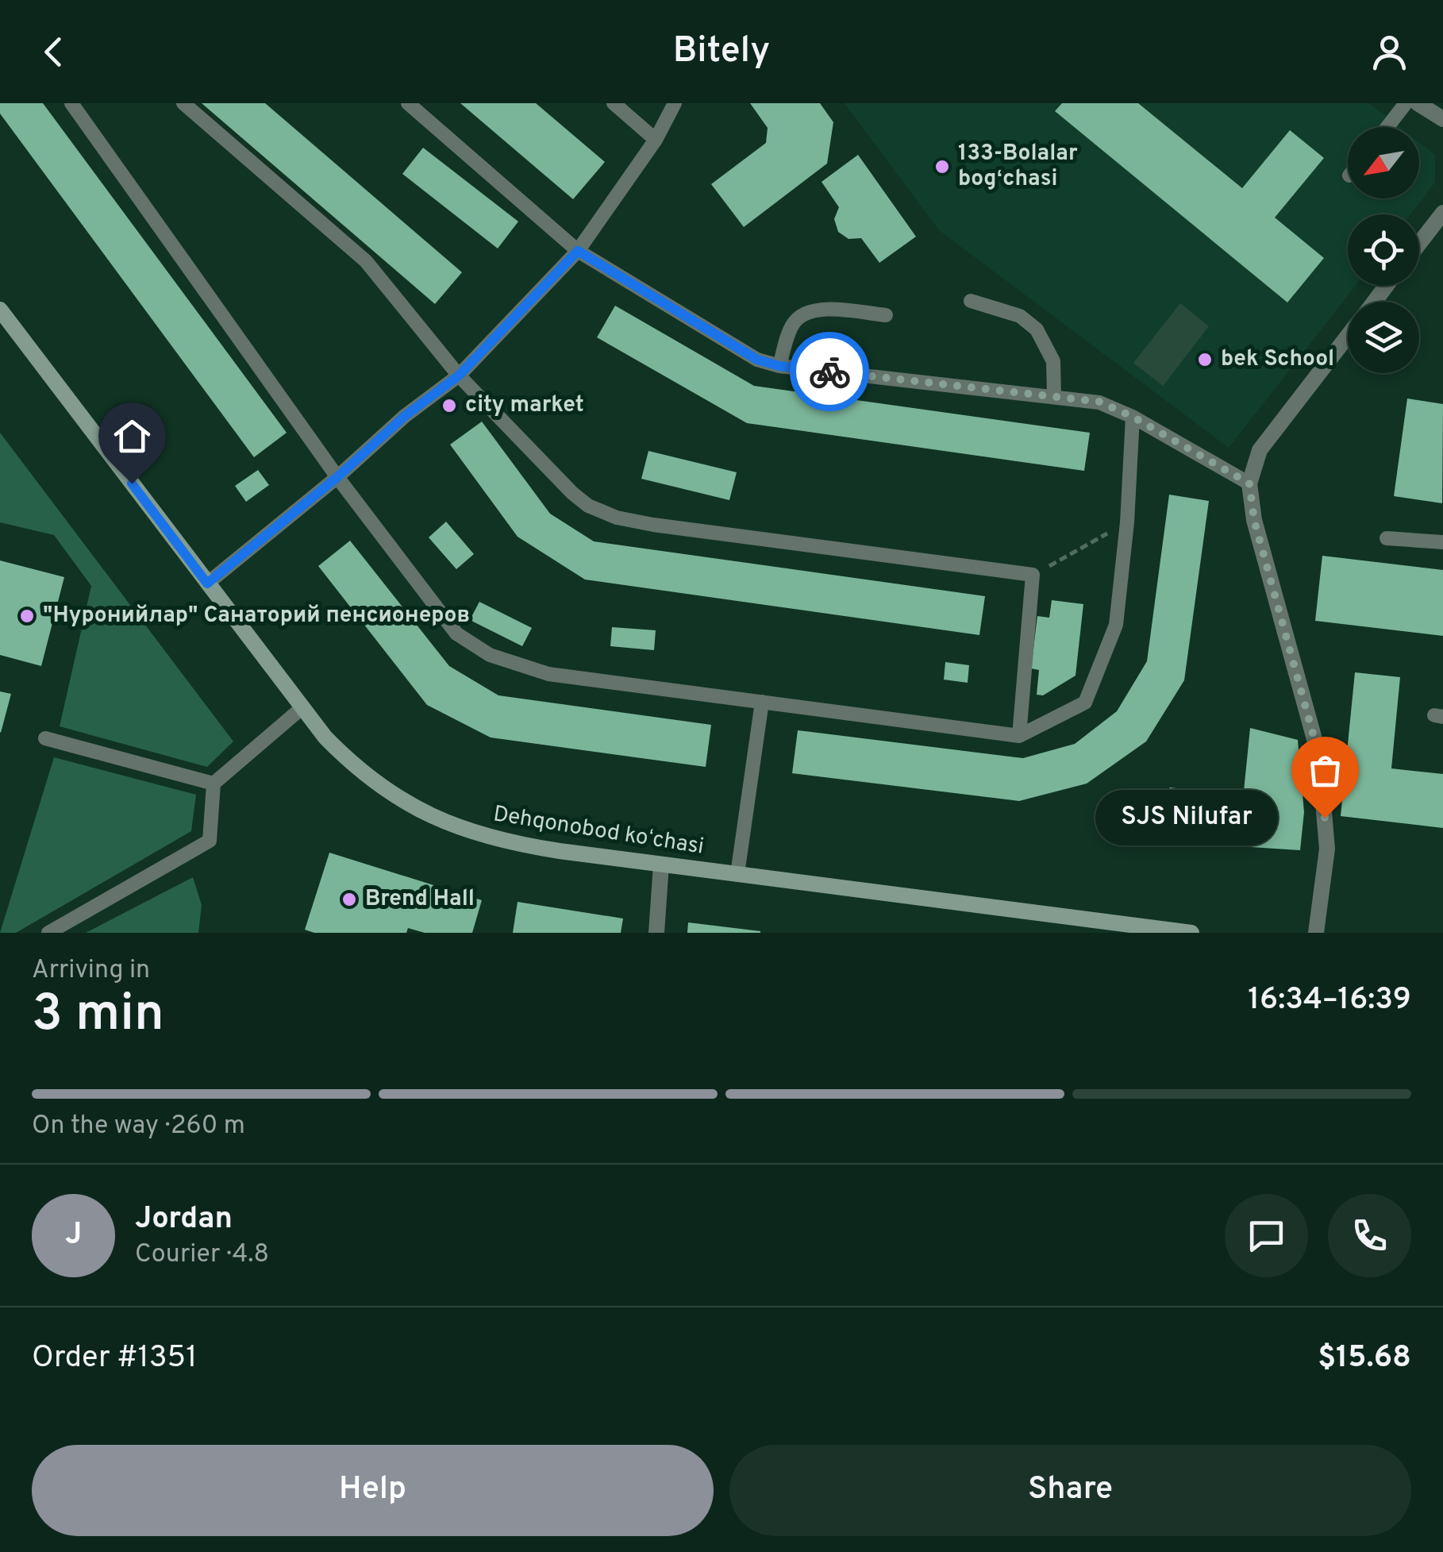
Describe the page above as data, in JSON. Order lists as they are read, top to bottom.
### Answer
{
  "streets": {
    "main road": ["Dehqonobod koʻchasi"]
  },
  "places": [
    "133-Bolalar bogʻchasi",
    "bek School",
    "city market",
    "\"Нуронийлар\" Санаторий пенсионеров",
    "SJS Nilufar",
    "Brend Hall"
  ],
  "north": "bottom left",
  "page": {
    "header": "Bitely",
    "bubble": "SJS Nilufar",
    "heading": ["3 min", "Arriving in", "16:34–16:39"],
    "panel": [
      "Jordan",
      "Courier · 4.8",
      "Order #1351",
      "$15.68"
    ],
    "bar": "On the way · 260 m",
    "round": "J",
    "buttons": ["Help", "Share"]
  }
}
